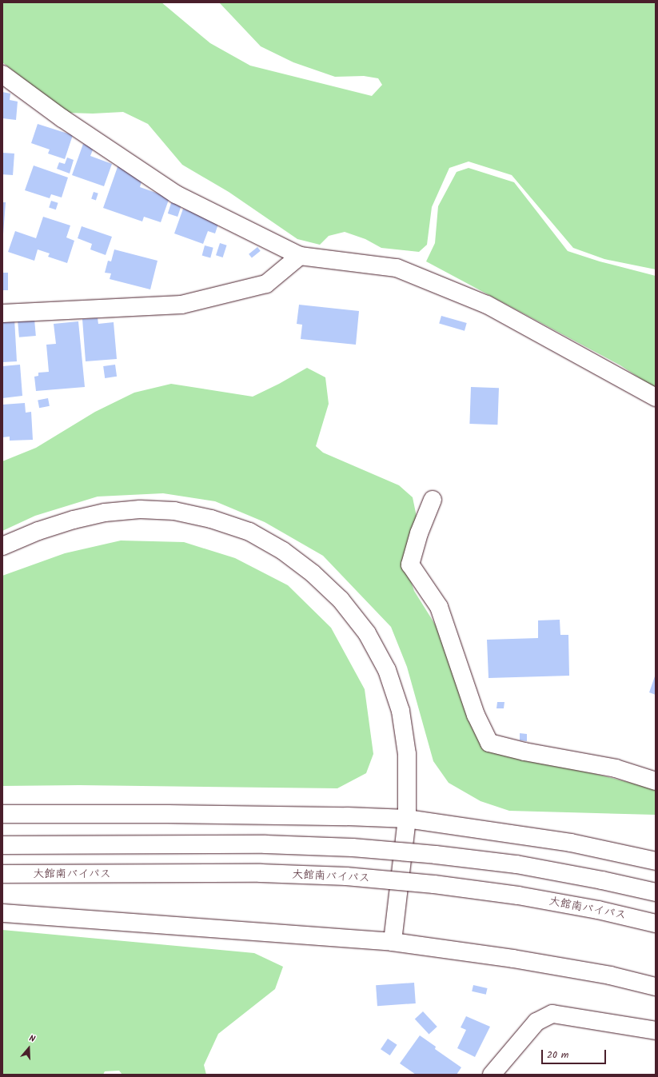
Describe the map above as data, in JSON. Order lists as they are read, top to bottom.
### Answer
{
  "streets": {
    "main road": ["大館南バイパス"]
  },
  "scale_bar": "20 m",
  "north": "top"
}
